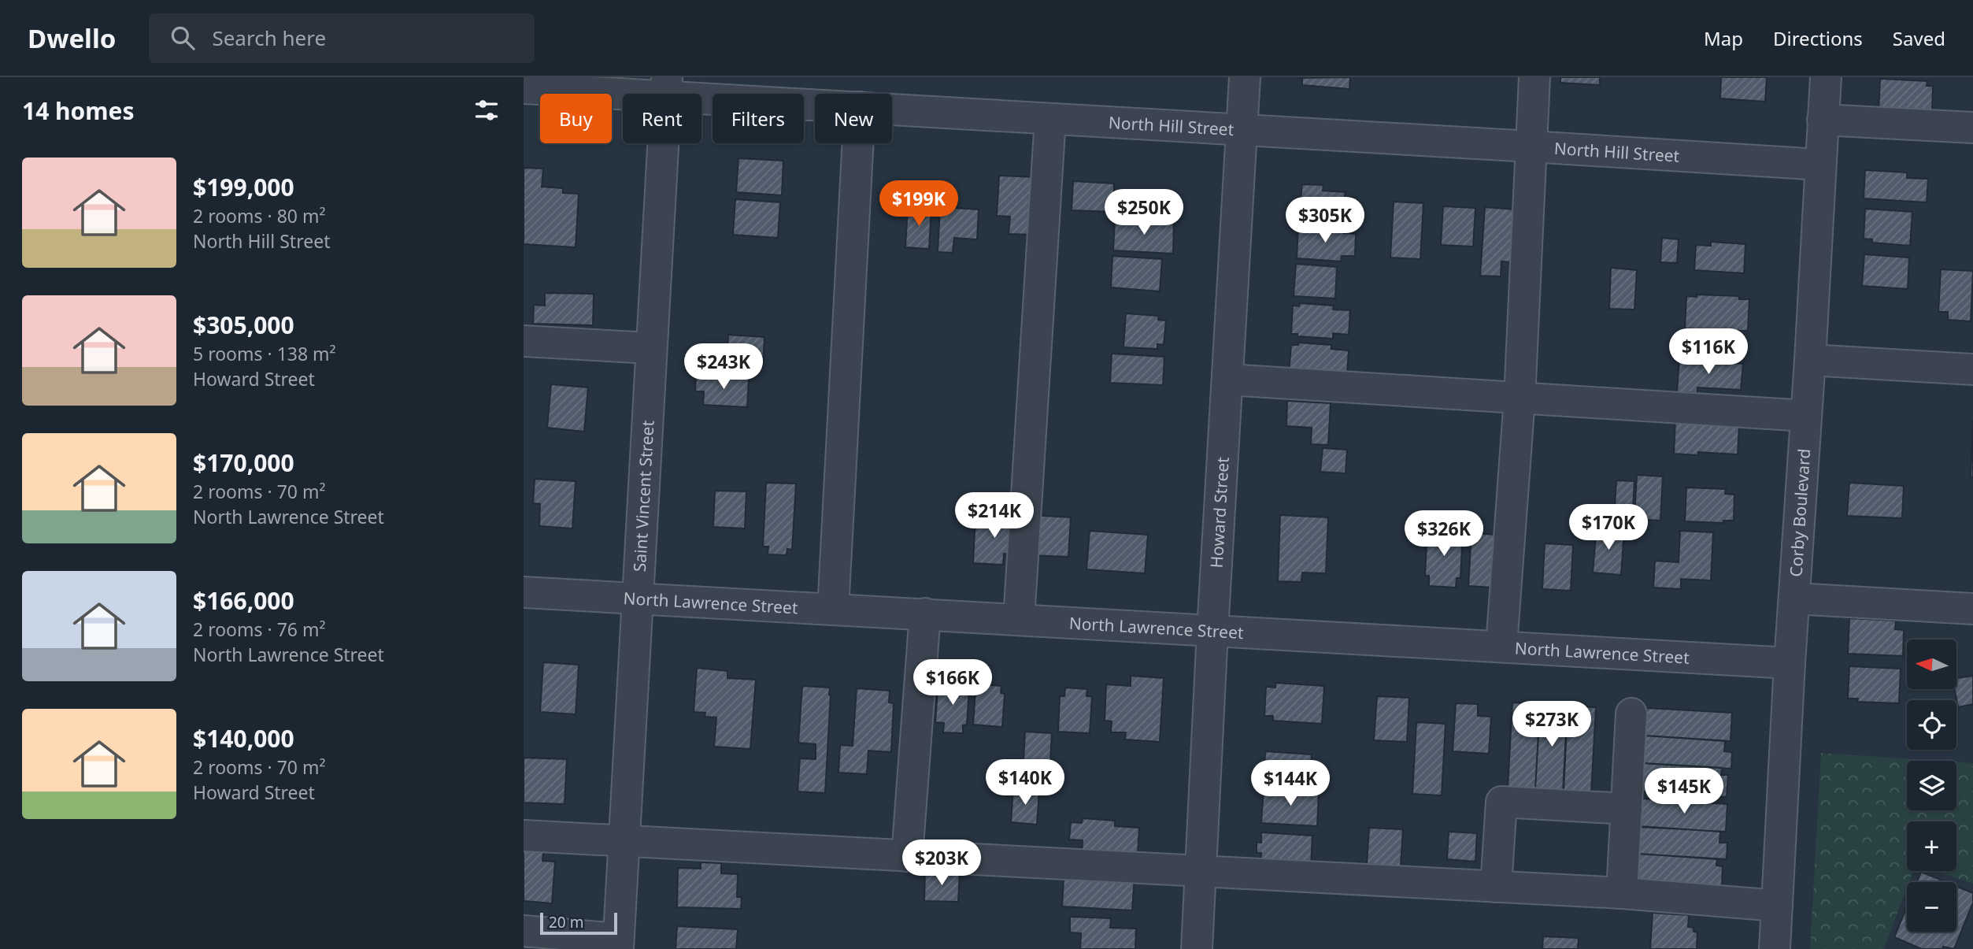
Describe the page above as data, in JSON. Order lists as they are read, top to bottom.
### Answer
{
  "streets": {
    "street": [
      "North Hill Street",
      "Saint Vincent Street",
      "Howard Street",
      "Corby Boulevard",
      "North Lawrence Street"
    ]
  },
  "crossings": [
    ["North Hill Street", "Saint Vincent Street"],
    ["North Hill Street", "Howard Street"],
    ["North Hill Street", "Corby Boulevard"],
    ["Saint Vincent Street", "North Lawrence Street"],
    ["Howard Street", "North Lawrence Street"],
    ["Corby Boulevard", "North Lawrence Street"]
  ],
  "scale_bar": "20 m",
  "north": "left",
  "page": {
    "header": "Dwello",
    "search": "Search here",
    "nav": ["Map", "Directions", "Saved"],
    "heading": "14 homes",
    "chip": [
      "Buy",
      "Rent",
      "Filters",
      "New"
    ],
    "list": [
      {
        "name": "$199,000",
        "note": "2 rooms · 80 m² · North Hill Street"
      },
      {
        "name": "$305,000",
        "note": "5 rooms · 138 m² · Howard Street"
      },
      {
        "name": "$170,000",
        "note": "2 rooms · 70 m² · North Lawrence Street"
      },
      {
        "name": "$166,000",
        "note": "2 rooms · 76 m² · North Lawrence Street"
      },
      {
        "name": "$140,000",
        "note": "2 rooms · 70 m² · Howard Street"
      }
    ],
    "price": [
      "$199K",
      "$250K",
      "$305K",
      "$116K",
      "$243K",
      "$214K",
      "$170K",
      "$326K",
      "$166K",
      "$273K",
      "$140K",
      "$144K",
      "$145K",
      "$203K"
    ],
    "map_buttons": ["+", "−"],
    "scale": "20 m"
  }
}
